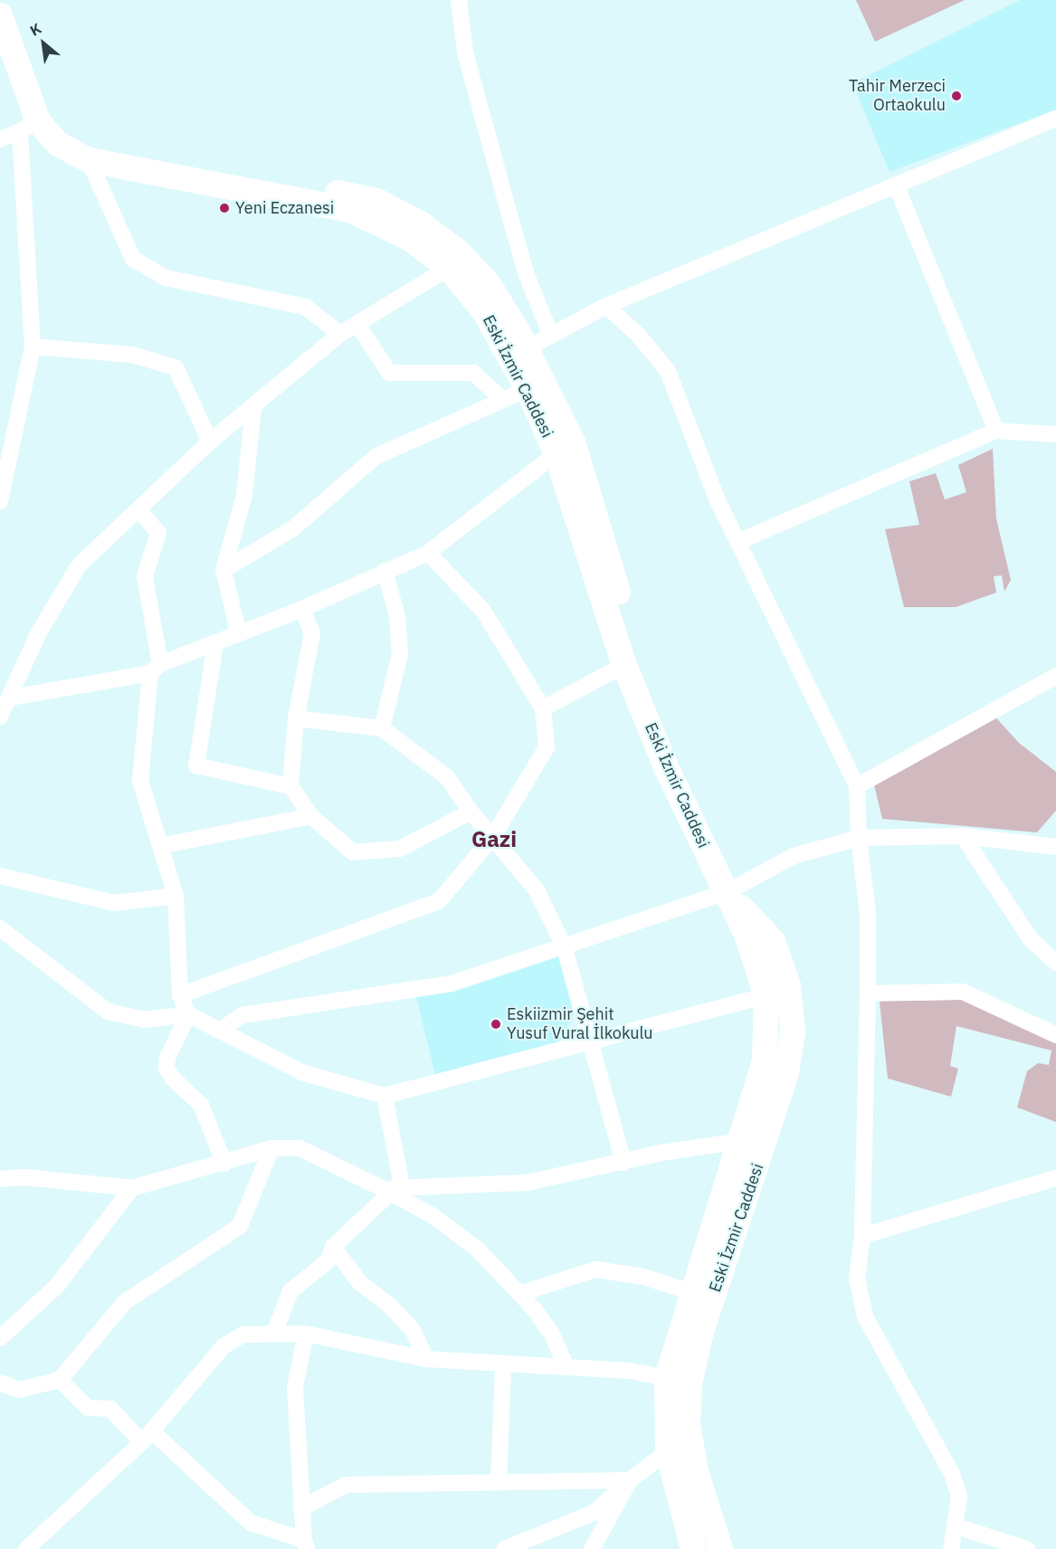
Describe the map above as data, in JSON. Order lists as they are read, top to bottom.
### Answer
{
  "streets": {
    "main road": ["Eski İzmir Caddesi"]
  },
  "districts": ["Gazi"],
  "places": ["Tahir Merzeci Ortaokulu", "Yeni Eczanesi", "Eskiizmir Şehit Yusuf Vural İlkokulu"],
  "north": "top left"
}
